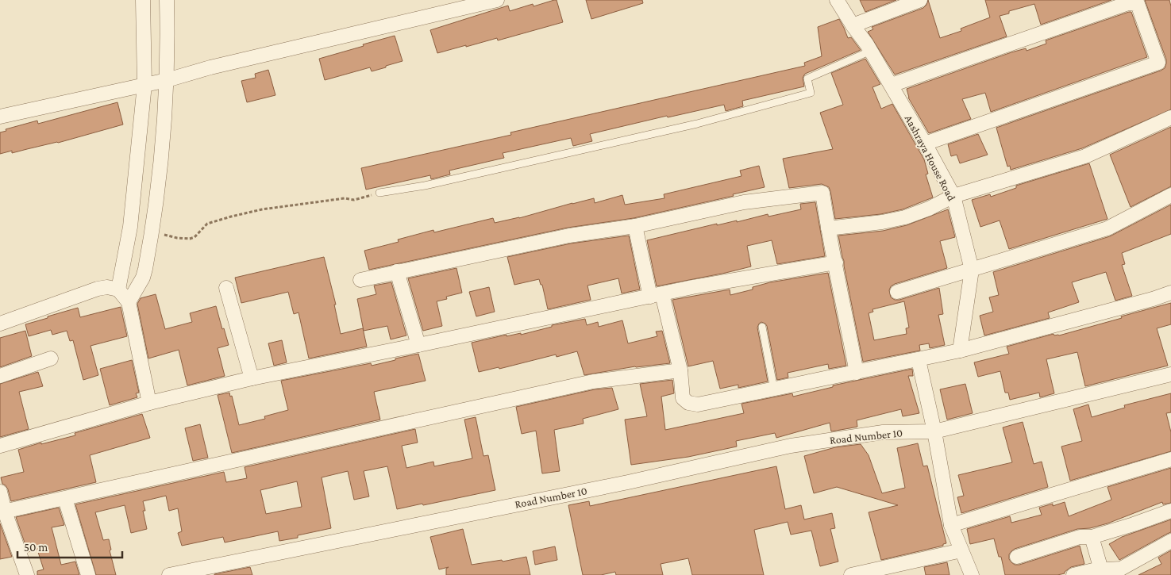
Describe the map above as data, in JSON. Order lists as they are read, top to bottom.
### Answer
{
  "streets": {
    "street": ["Aashraya House Road", "Road Number 10"]
  },
  "scale_bar": "50 m"
}
